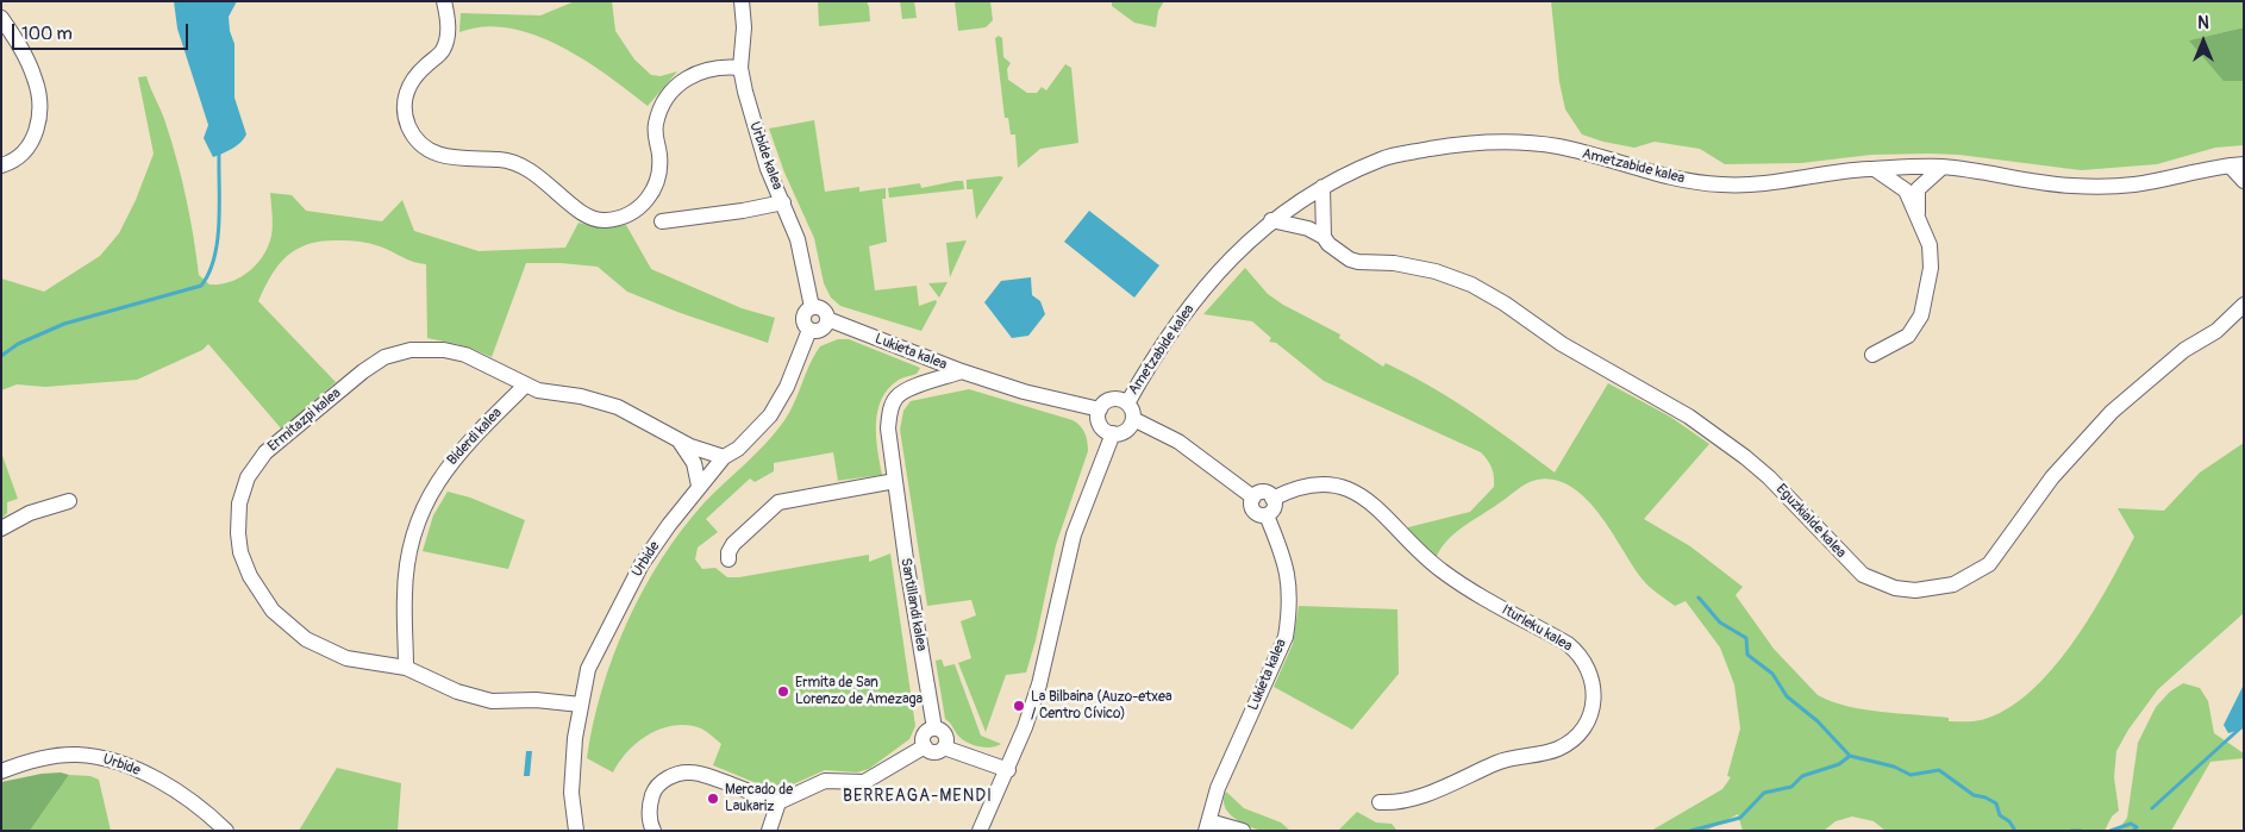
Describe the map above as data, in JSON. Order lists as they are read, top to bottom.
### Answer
{
  "streets": {
    "street": [
      "Urbide kalea",
      "Ametzabide kalea",
      "Lukieta kalea",
      "Ermitazpi kalea",
      "Biderdi kalea",
      "Eguzkialde kalea",
      "Urbide",
      "Santillandi kalea",
      "Iturleku kalea"
    ]
  },
  "crossings": [
    ["Urbide kalea", "Lukieta kalea"],
    ["Urbide kalea", "Urbide"],
    ["Ametzabide kalea", "Lukieta kalea"],
    ["Ametzabide kalea", "Eguzkialde kalea"],
    ["Lukieta kalea", "Urbide"],
    ["Lukieta kalea", "Santillandi kalea"],
    ["Lukieta kalea", "Iturleku kalea"],
    ["Ermitazpi kalea", "Biderdi kalea"],
    ["Ermitazpi kalea", "Urbide"]
  ],
  "districts": ["BERREAGA-MENDI"],
  "places": ["Ermita de San Lorenzo de Amezaga", "La Bilbaina (Auzo-etxea / Centro Cívico)", "Mercado de Laukariz"],
  "scale_bar": "100 m",
  "north": "top"
}
